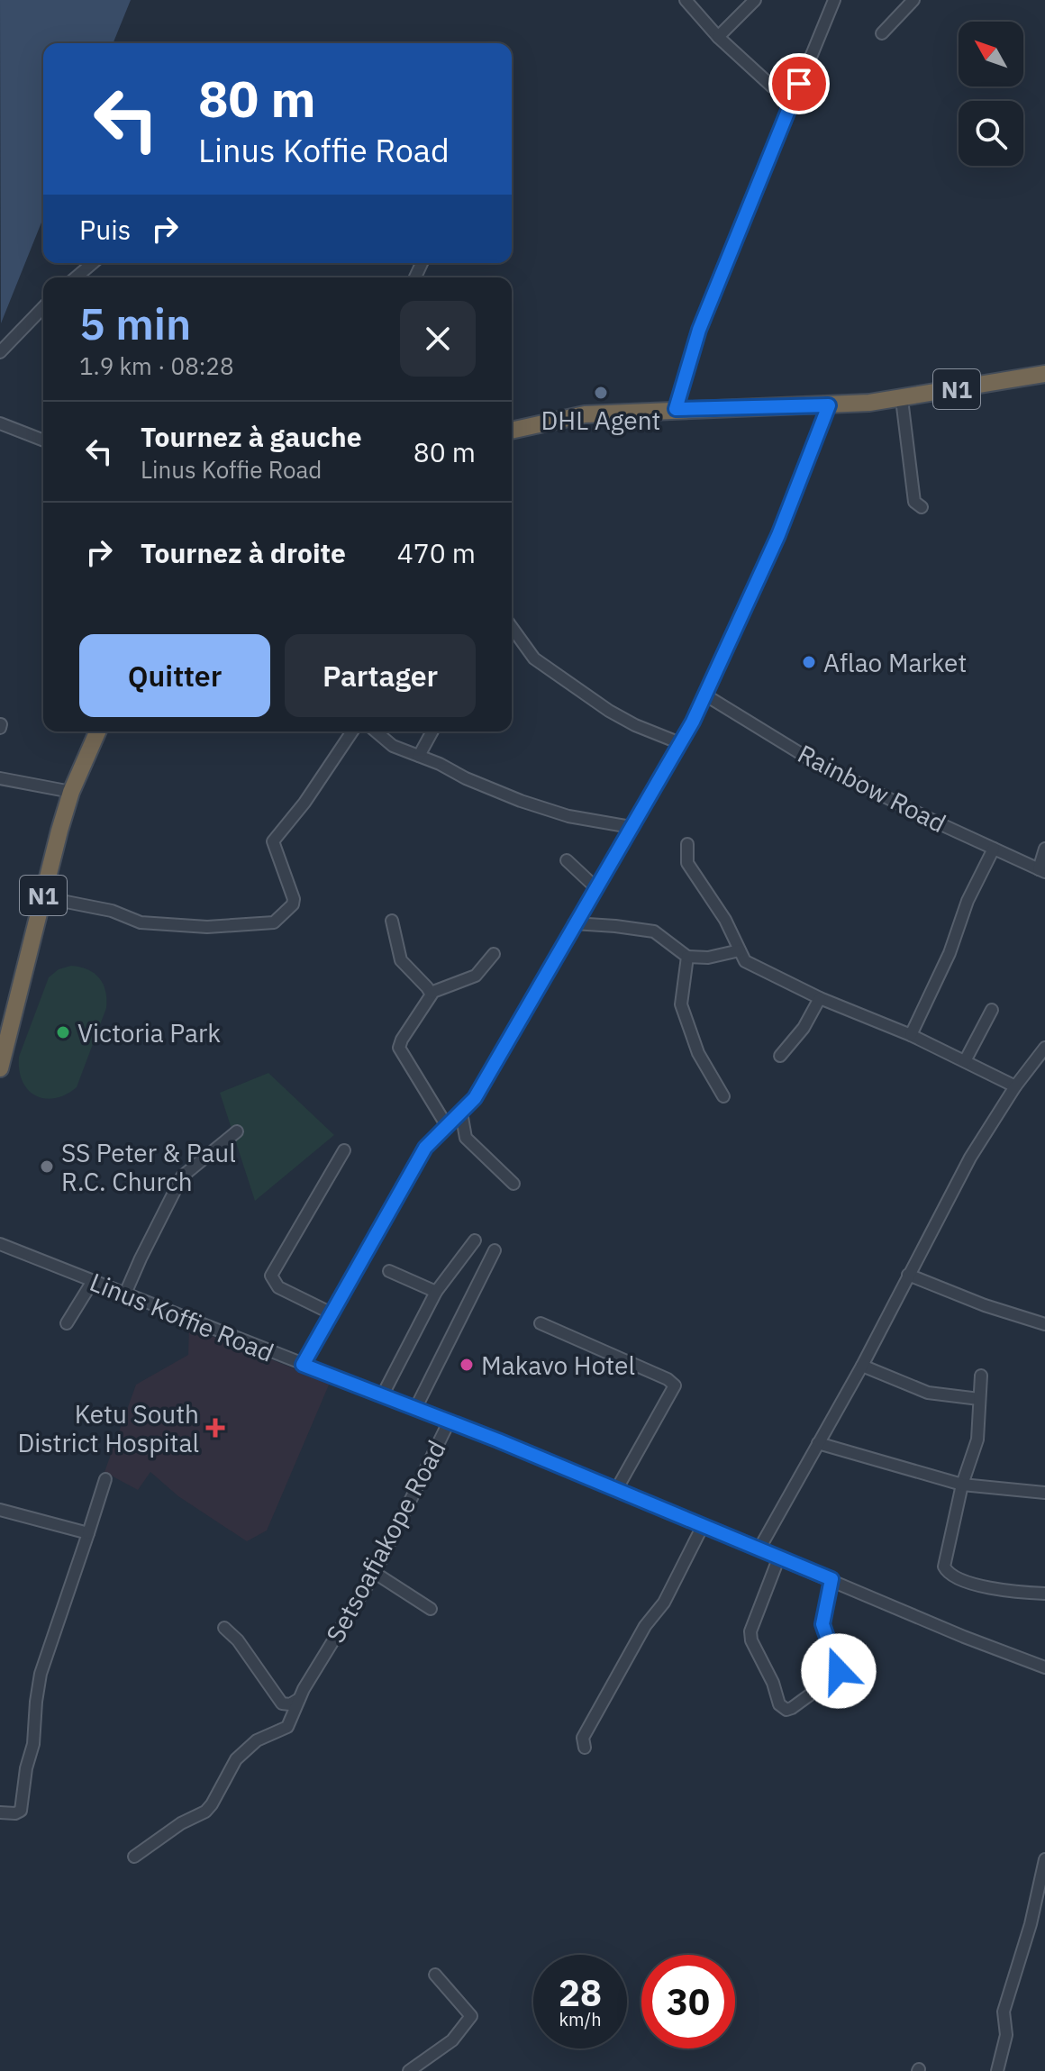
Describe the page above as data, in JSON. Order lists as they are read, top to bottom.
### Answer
{
  "streets": {
    "highway": ["N1"],
    "street": ["Rainbow Road", "Linus Koffie Road", "Setsoafiakope Road"]
  },
  "crossings": [
    ["Linus Koffie Road", "Setsoafiakope Road"]
  ],
  "places": {
    "other": [
      "DHL Agent",
      "Aflao Market",
      "Victoria Park",
      "SS Peter & Paul R.C. Church",
      "Makavo Hotel"
    ],
    "health": ["Ketu South District Hospital"]
  },
  "north": "top left",
  "page": {
    "turn": ["80 m", "Linus Koffie Road"],
    "then": "Puis",
    "heading": ["5 min", "1.9 km · 08:28"],
    "list": [
      {
        "name": "Tournez à gauche",
        "note": "Linus Koffie Road",
        "value": "80 m"
      },
      {
        "name": "Tournez à droite",
        "value": "470 m"
      }
    ],
    "buttons": ["Quitter", "Partager"],
    "speed": "28 km/h",
    "limit": "30"
  }
}
